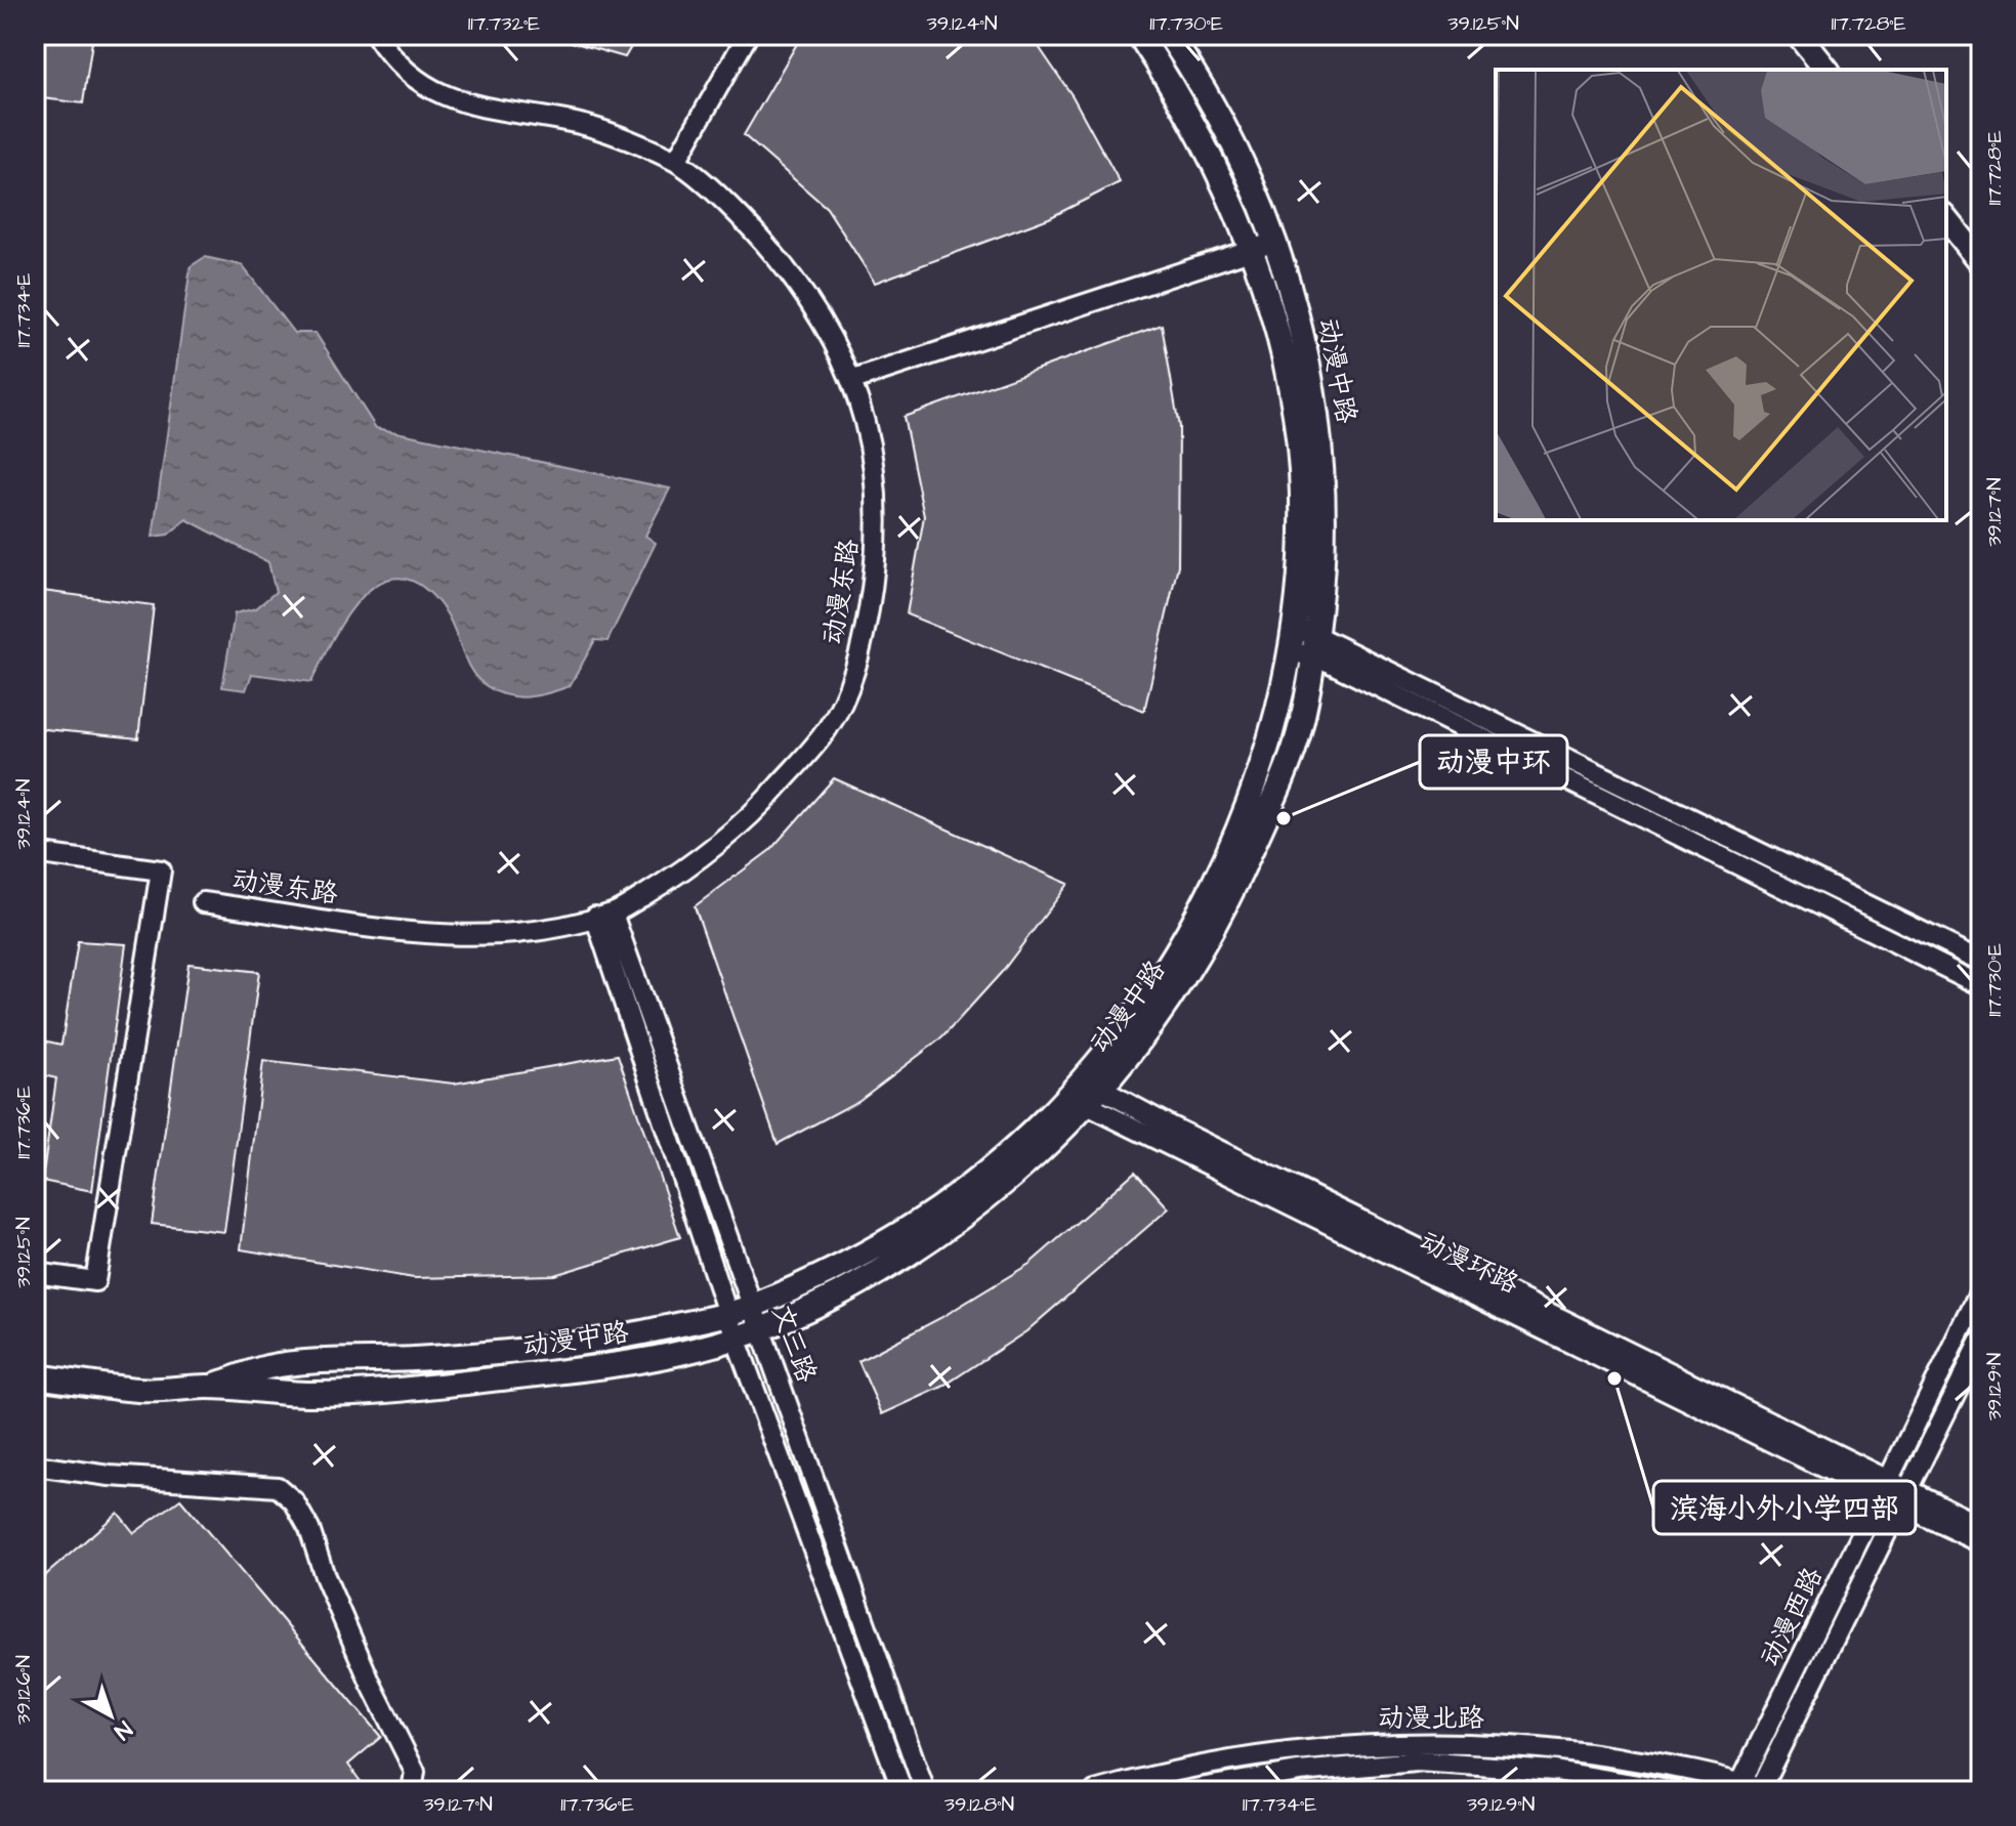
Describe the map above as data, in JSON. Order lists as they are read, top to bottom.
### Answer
{
  "streets": {
    "street": [
      "动漫中路",
      "动漫东路",
      "动漫环路",
      "文三路",
      "动漫西路",
      "动漫北路"
    ]
  },
  "crossings": [
    ["动漫中路", "动漫环路"],
    ["动漫中路", "文三路"],
    ["动漫东路", "文三路"],
    ["动漫环路", "动漫西路"],
    ["动漫西路", "动漫北路"]
  ],
  "places": ["动漫中环", "滨海小外小学四部"],
  "north": "bottom right",
  "coordinates": [
    "117.732°E",
    "39.124°N",
    "117.730°E",
    "39.125°N",
    "117.728°E",
    "117.734°E",
    "39.127°N",
    "117.736°E",
    "39.129°N",
    "39.126°N",
    "39.128°N"
  ]
}
